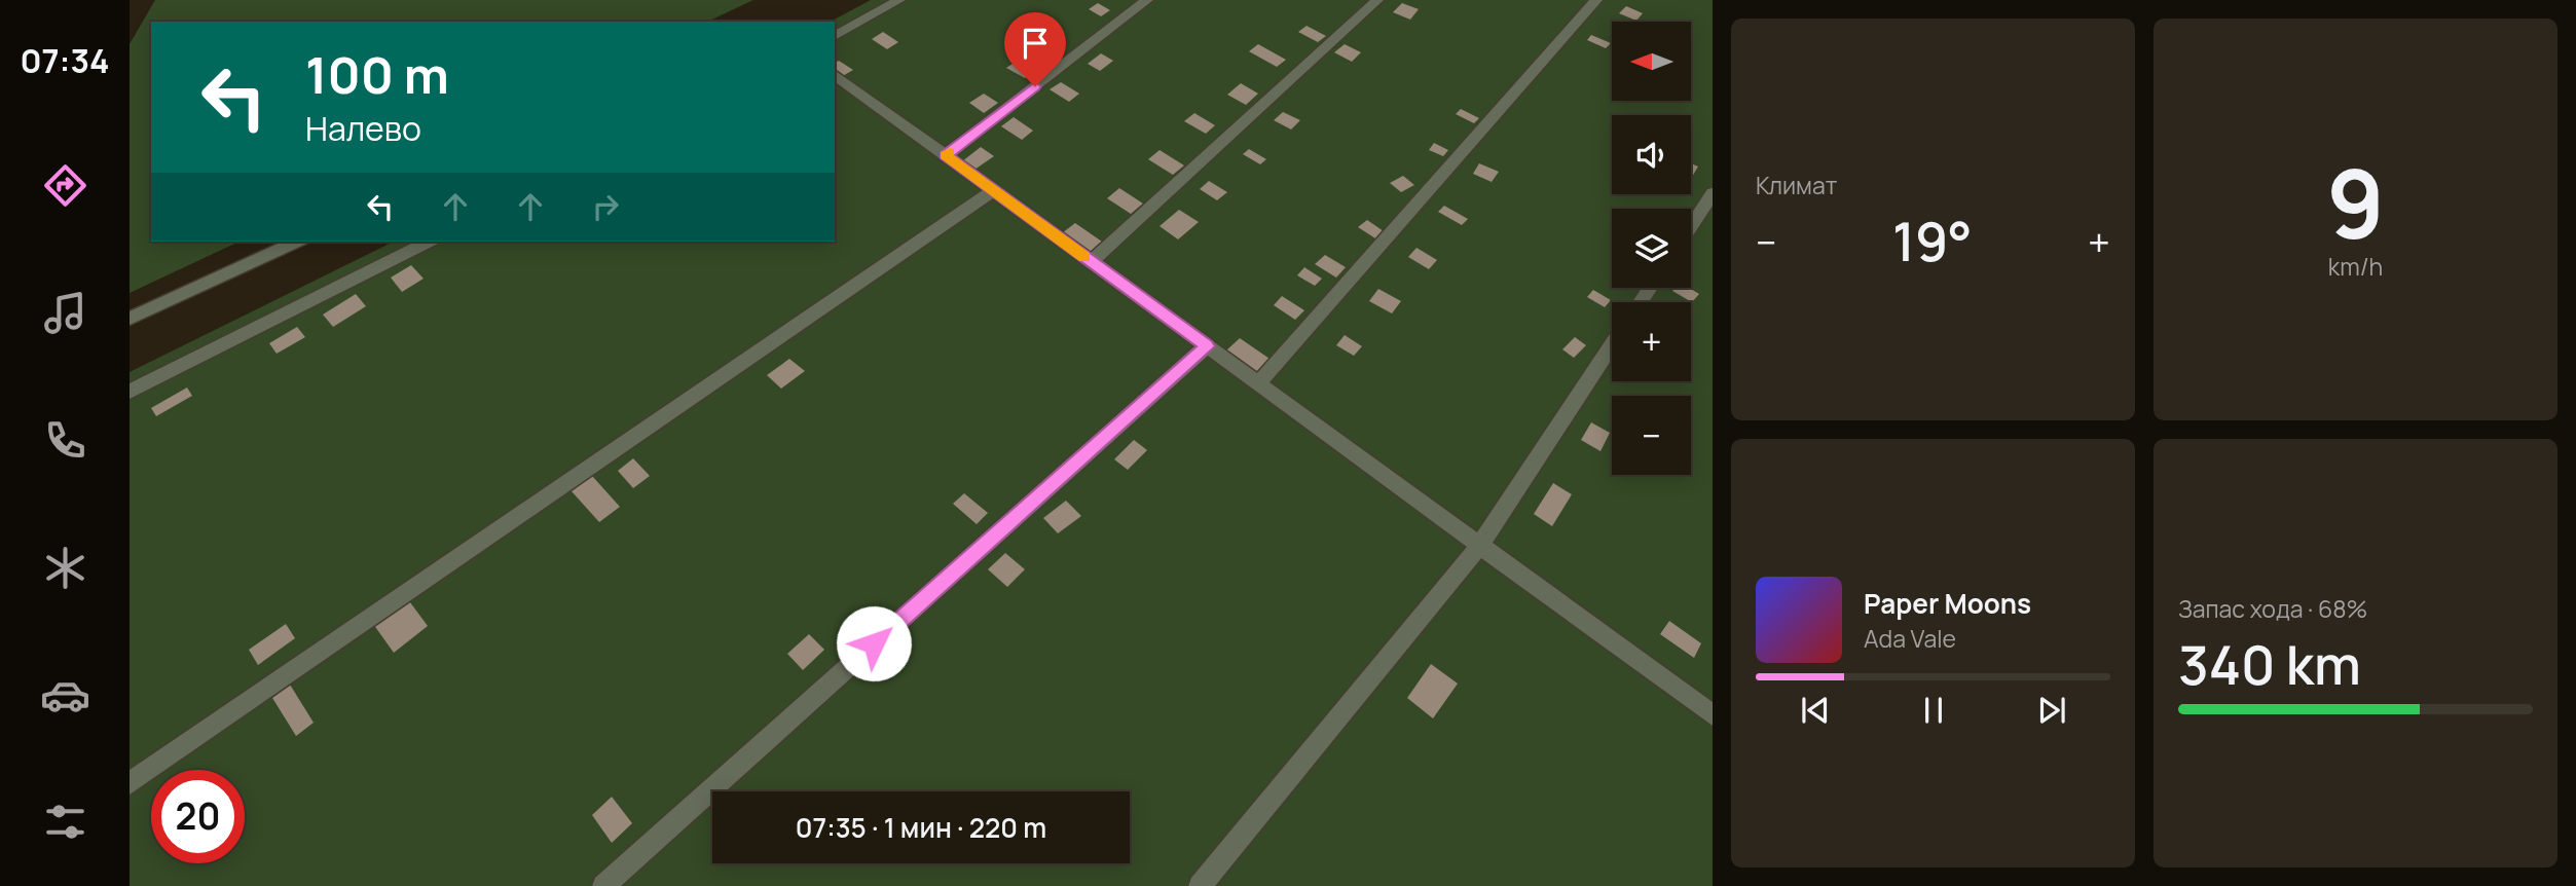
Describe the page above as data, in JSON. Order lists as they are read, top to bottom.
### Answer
{
  "north": "left",
  "page": {
    "tabs": "07:34",
    "tile": [
      "Климат",
      ["9", "km/h"],
      ["Запас хода · 68%", "340 km"]
    ],
    "map_buttons": ["+", "−"],
    "turn": ["100 m", "Налево"],
    "heat": ["−", "19°", "+"],
    "song": ["Paper Moons", "Ada Vale"],
    "limit": "20",
    "trip": "07:35 · 1 мин · 220 m"
  }
}
